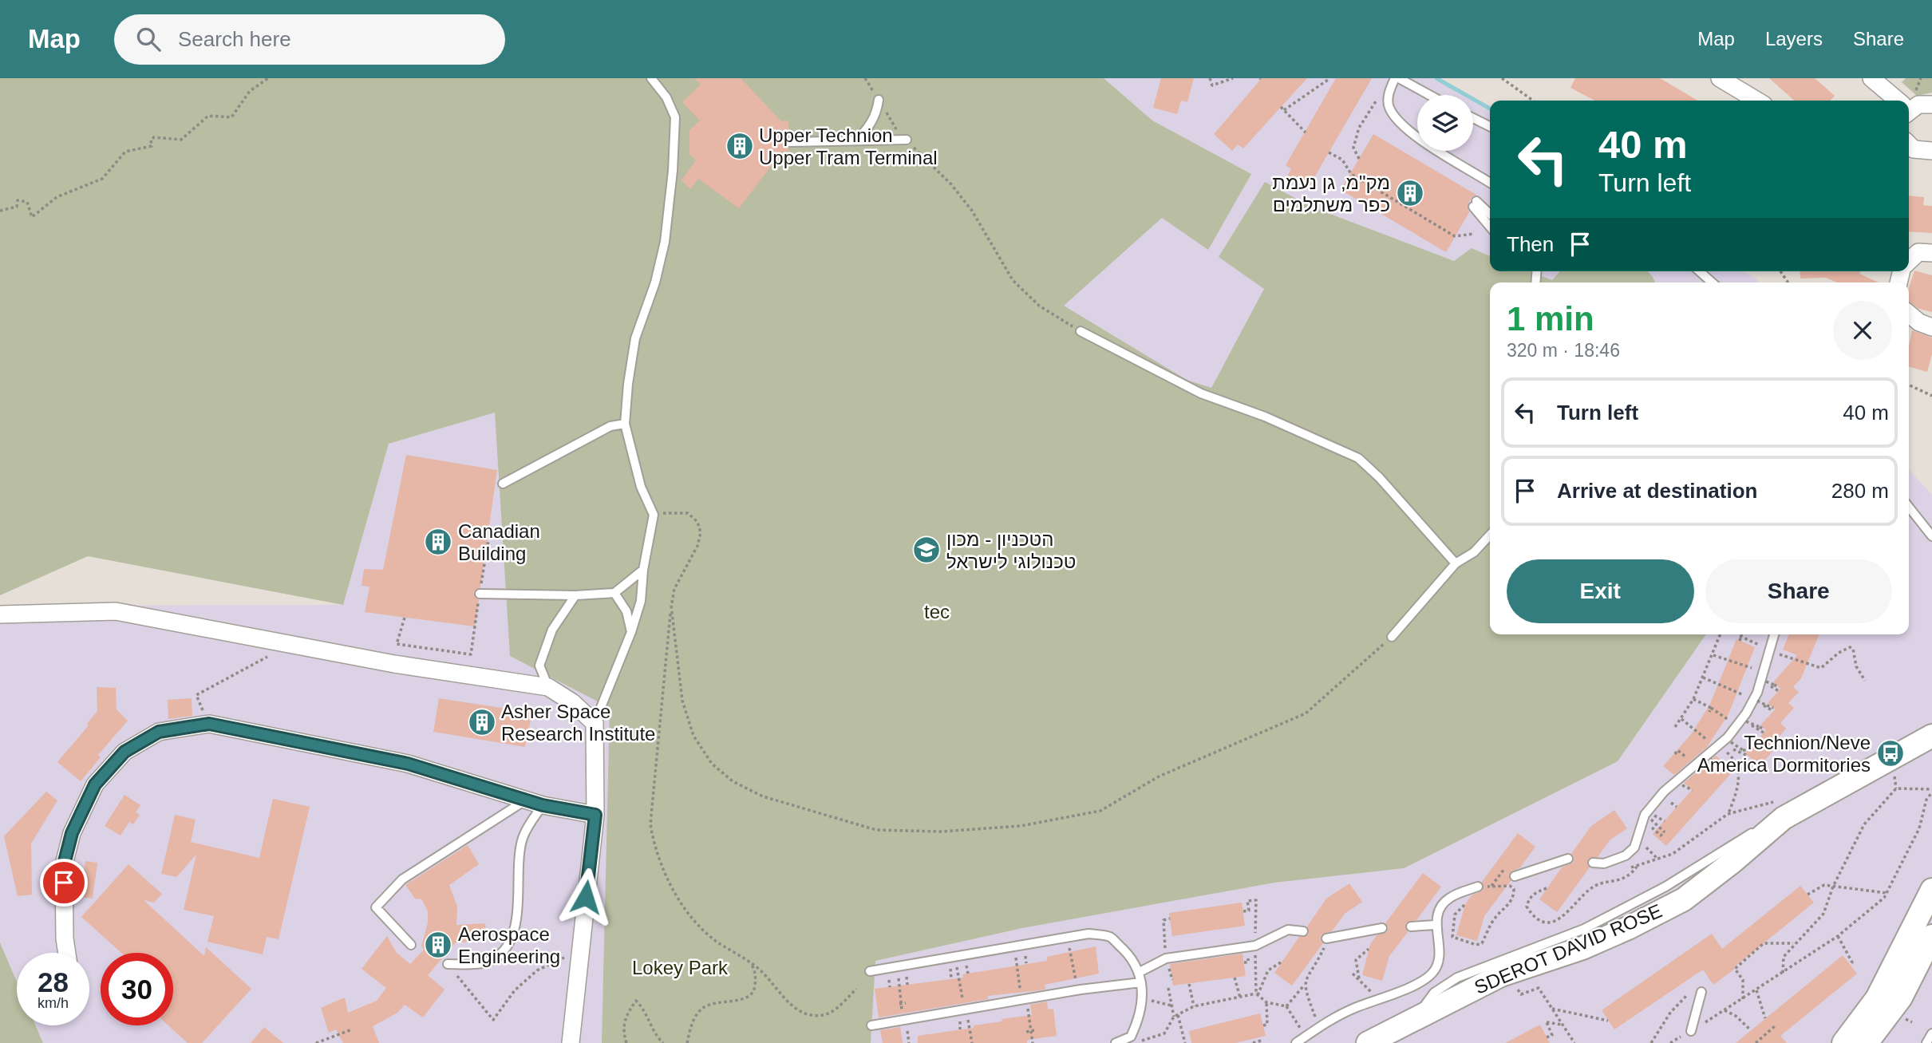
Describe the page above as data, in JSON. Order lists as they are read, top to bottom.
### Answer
{
  "streets": {
    "street": ["SDEROT DAVID ROSE"]
  },
  "parks": ["tec", "Lokey Park"],
  "places": {
    "building": [
      "Upper Technion Upper Tram Terminal",
      "מק\"מ, גן נעמת כפר משתלמים",
      "Canadian Building",
      "Asher Space Research Institute",
      "Aerospace Engineering"
    ],
    "school or university": ["הטכניון - מכון טכנולוגי לישראל"],
    "bus stop": ["Technion/Neve America Dormitories"]
  },
  "page": {
    "header": "Map",
    "search": "Search here",
    "nav": ["Map", "Layers", "Share"],
    "turn": ["40 m", "Turn left"],
    "then": "Then",
    "heading": ["1 min", "320 m · 18:46"],
    "list": [
      {
        "name": "Turn left",
        "value": "40 m"
      },
      {
        "name": "Arrive at destination",
        "value": "280 m"
      }
    ],
    "buttons": ["Exit", "Share"],
    "speed": "28 km/h",
    "limit": "30"
  }
}
